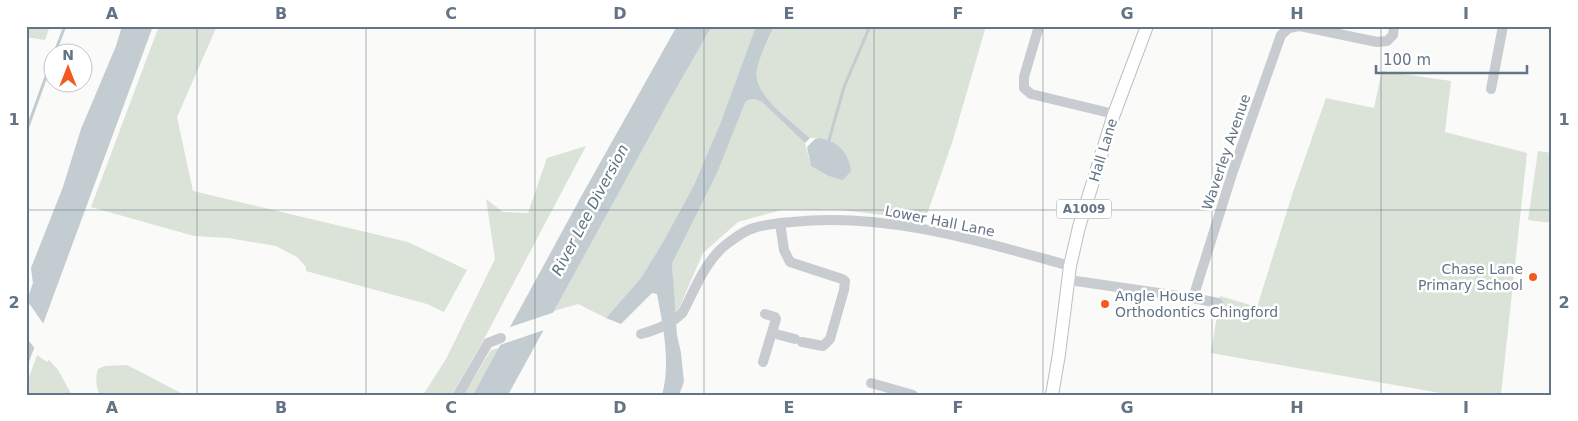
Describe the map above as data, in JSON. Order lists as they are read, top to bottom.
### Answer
{
  "streets": {
    "main road": ["Hall Lane", "A1009"],
    "street": ["Waverley Avenue", "Lower Hall Lane"]
  },
  "crossings": [
    ["Hall Lane", "Lower Hall Lane"]
  ],
  "water": ["River Lee Diversion"],
  "places": ["Chase Lane Primary School", "Angle House Orthodontics Chingford"],
  "scale_bar": "100 m",
  "north": "top",
  "grid": {
    "columns": [
      "A",
      "B",
      "C",
      "D",
      "E",
      "F",
      "G",
      "H",
      "I"
    ],
    "rows": ["1", "2"]
  }
}
